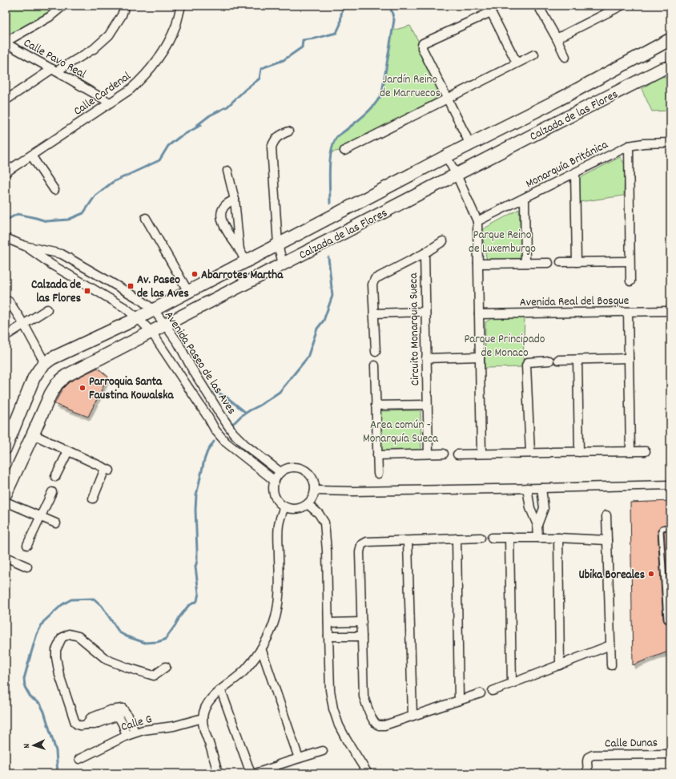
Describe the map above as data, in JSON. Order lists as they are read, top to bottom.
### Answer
{
  "streets": {
    "street": [
      "Calle Pavo Real",
      "Calle Cardenal",
      "Calzada de las Flores",
      "Monarquía Británica",
      "Avenida Real del Bosque",
      "Circuito Monarquia Sueca",
      "Avenida Paseo de las Aves",
      "Calle G",
      "Calle Dunas"
    ]
  },
  "crossings": [
    ["Calle Pavo Real", "Calle Cardenal"],
    ["Calzada de las Flores", "Avenida Paseo de las Aves"]
  ],
  "parks": [
    "Jardín Reino de Marruecos",
    "Parque Reino de Luxemburgo",
    "Parque Principado de Monaco",
    "Area común - Monarquía Sueca"
  ],
  "places": {
    "other": ["Abarrotes Martha", "Parroquia Santa Faustina Kowalska", "Ubika Boreales"],
    "transit": ["Av. Paseo de las Aves", "Calzada de las Flores"]
  },
  "north": "left"
}
